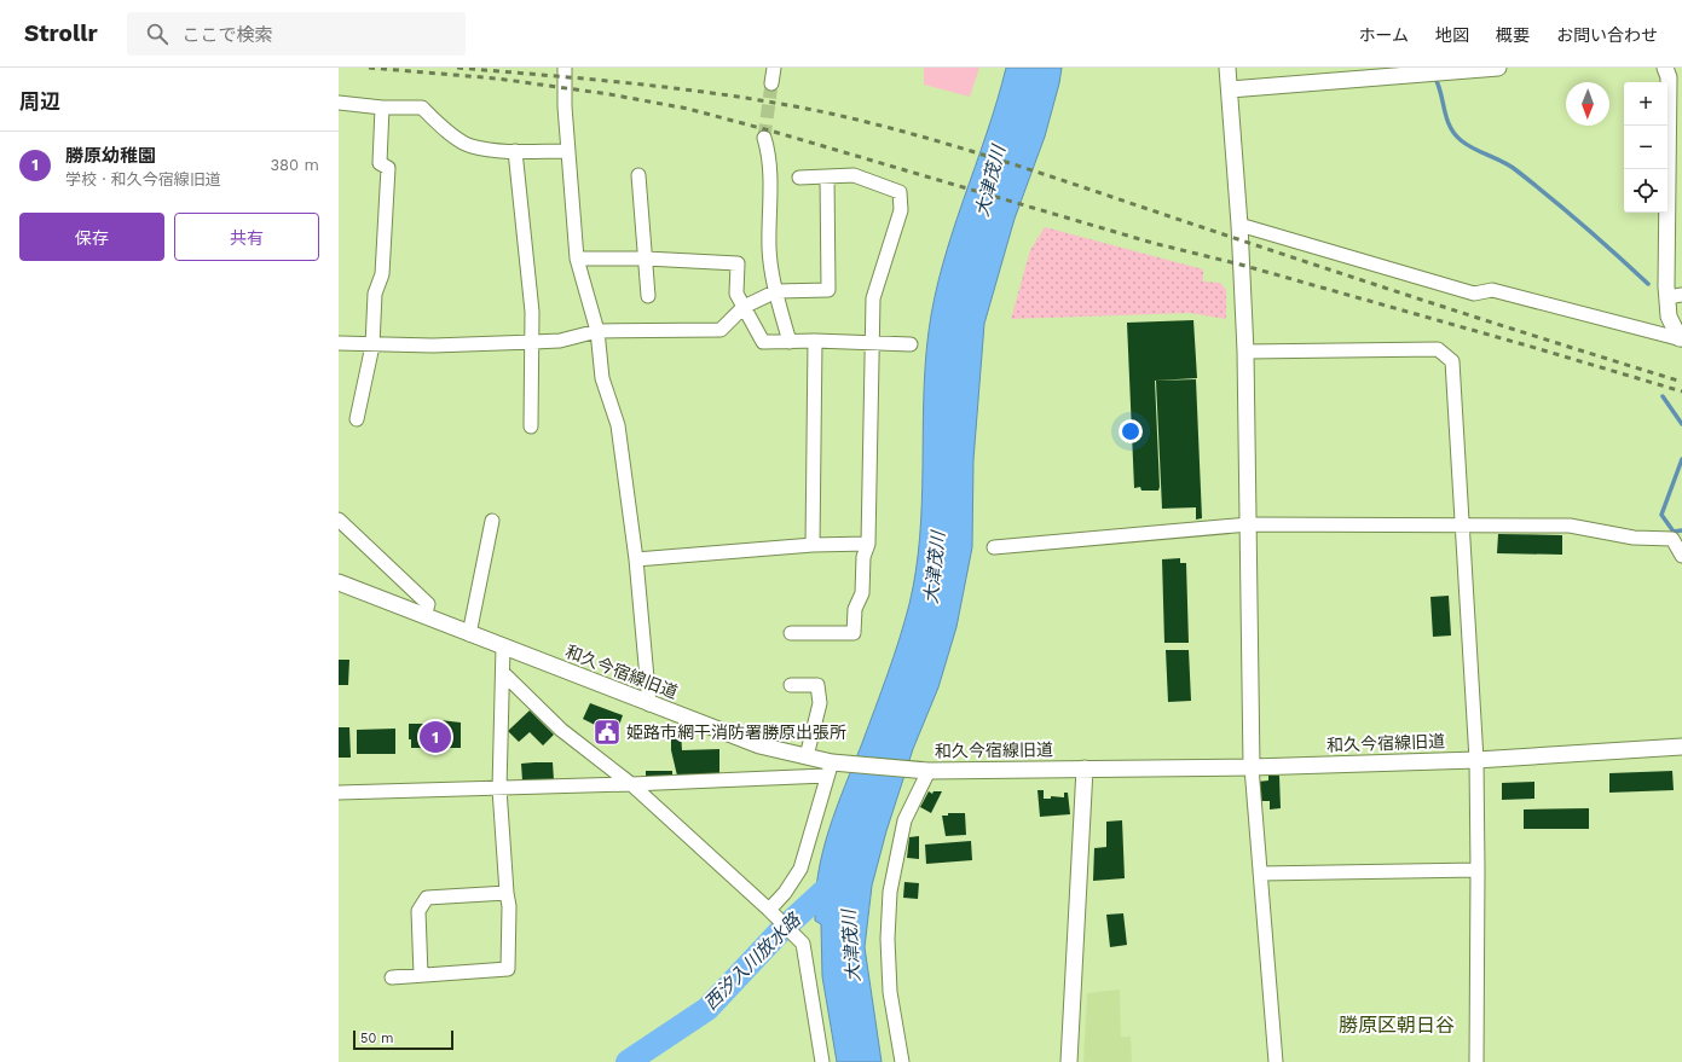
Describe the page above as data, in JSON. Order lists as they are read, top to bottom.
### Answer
{
  "streets": {
    "street": ["和久今宿線旧道"]
  },
  "districts": ["勝原区朝日谷"],
  "water": ["大津茂川", "西汐入川放水路"],
  "places": {
    "public building": ["姫路市網干消防署勝原出張所"]
  },
  "scale_bar": "50 m",
  "north": "bottom",
  "page": {
    "header": "Strollr",
    "search": "ここで検索",
    "nav": [
      "ホーム",
      "地図",
      "概要",
      "お問い合わせ"
    ],
    "heading": "周辺",
    "map_buttons": ["+", "−"],
    "list": [
      {
        "mark": "1",
        "name": "勝原幼稚園",
        "note": "学校 · 和久今宿線旧道",
        "value": "380 m"
      }
    ],
    "buttons": ["保存", "共有"],
    "pins": "1",
    "scale": "50 m"
  }
}
